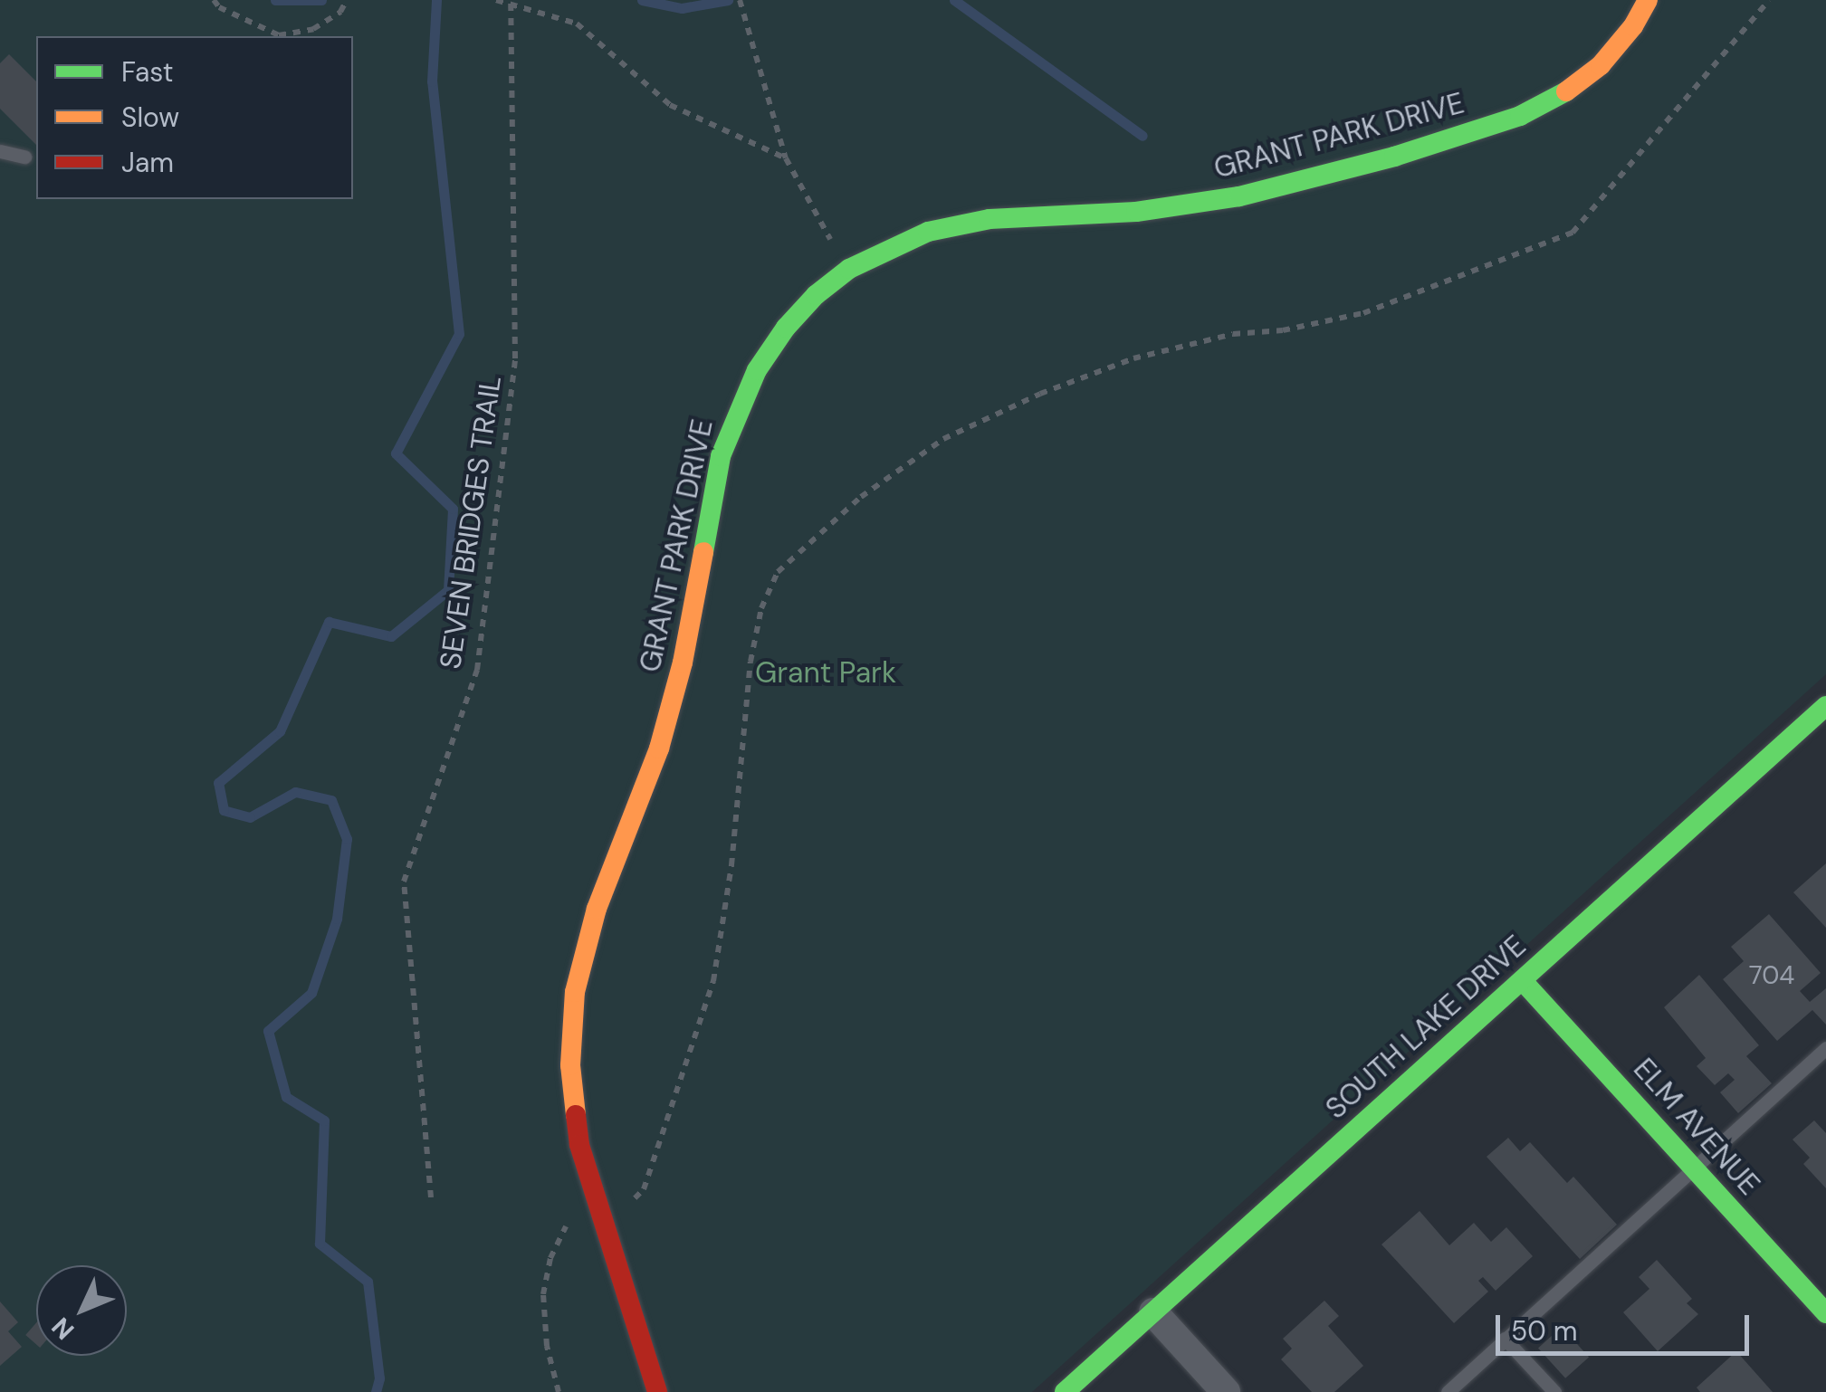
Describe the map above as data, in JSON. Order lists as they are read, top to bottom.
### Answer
{
  "streets": {
    "street": ["GRANT PARK DRIVE", "SOUTH LAKE DRIVE", "ELM AVENUE"],
    "path": ["SEVEN BRIDGES TRAIL"]
  },
  "crossings": [
    ["SOUTH LAKE DRIVE", "ELM AVENUE"]
  ],
  "parks": ["Grant Park"],
  "house_numbers": ["704"],
  "legend": ["Fast", "Slow", "Jam"],
  "scale_bar": "50 m",
  "north": "bottom left"
}
